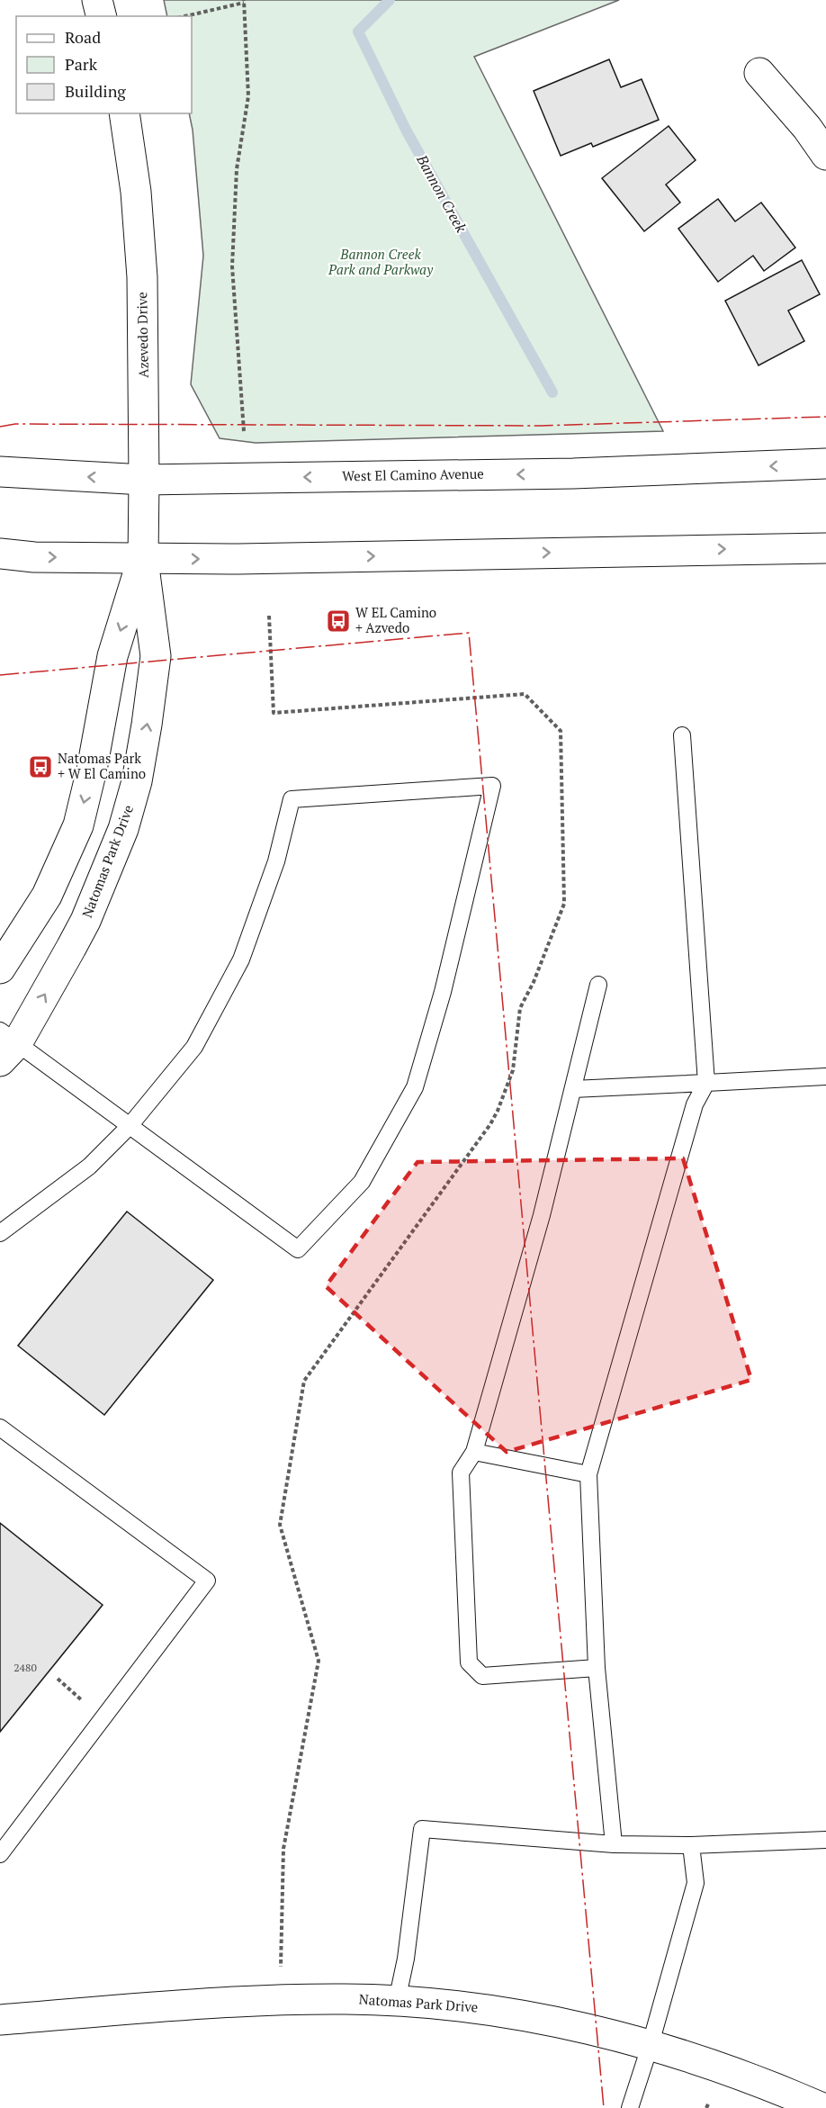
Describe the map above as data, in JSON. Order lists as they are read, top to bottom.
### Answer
{
  "streets": {
    "street": ["Azevedo Drive", "West El Camino Avenue", "Natomas Park Drive"]
  },
  "crossings": [
    ["Azevedo Drive", "West El Camino Avenue"],
    ["Azevedo Drive", "Natomas Park Drive"]
  ],
  "water": ["Bannon Creek"],
  "parks": ["Bannon Creek Park and Parkway"],
  "places": {
    "bus stop": ["W EL Camino + Azvedo", "Natomas Park + W El Camino"]
  },
  "house_numbers": ["2480"],
  "legend": ["Road", "Park", "Building"]
}
